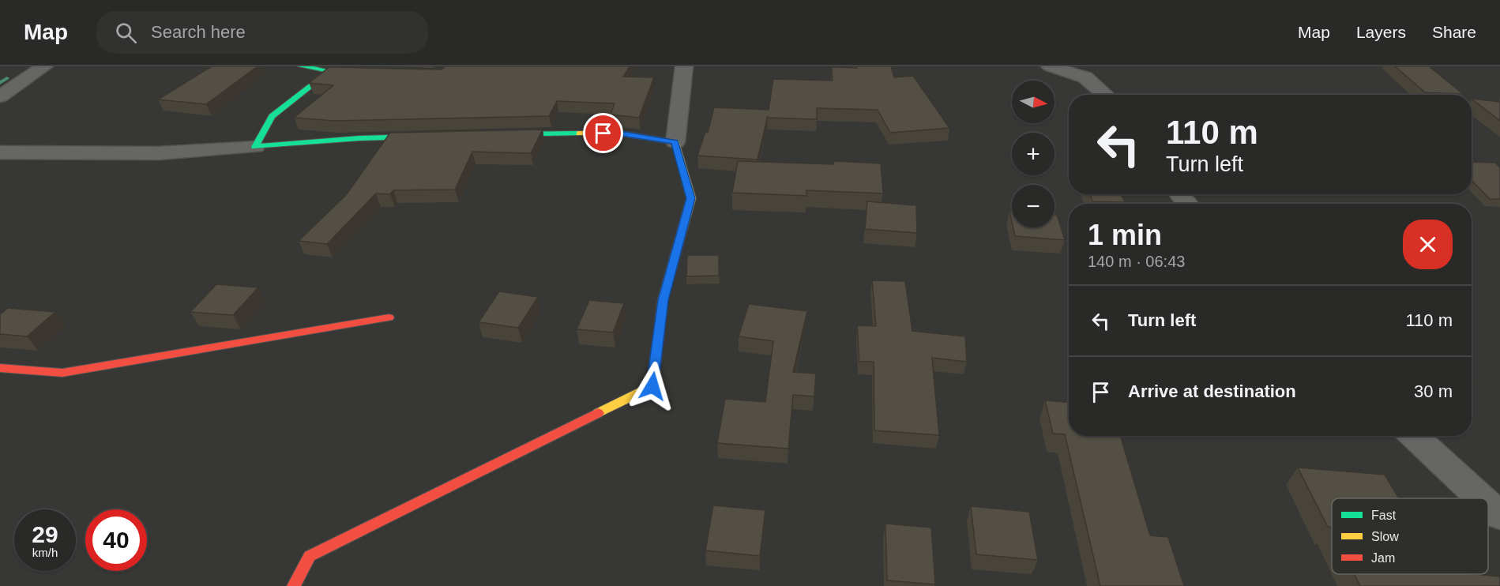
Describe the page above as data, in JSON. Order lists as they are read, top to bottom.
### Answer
{
  "legend": ["Fast", "Slow", "Jam"],
  "north": "right",
  "page": {
    "header": "Map",
    "search": "Search here",
    "nav": ["Map", "Layers", "Share"],
    "map_buttons": ["+", "−"],
    "turn": ["110 m", "Turn left"],
    "heading": ["1 min", "140 m · 06:43"],
    "list": [
      {
        "name": "Turn left",
        "value": "110 m"
      },
      {
        "name": "Arrive at destination",
        "value": "30 m"
      }
    ],
    "speed": "29 km/h",
    "limit": "40"
  }
}
